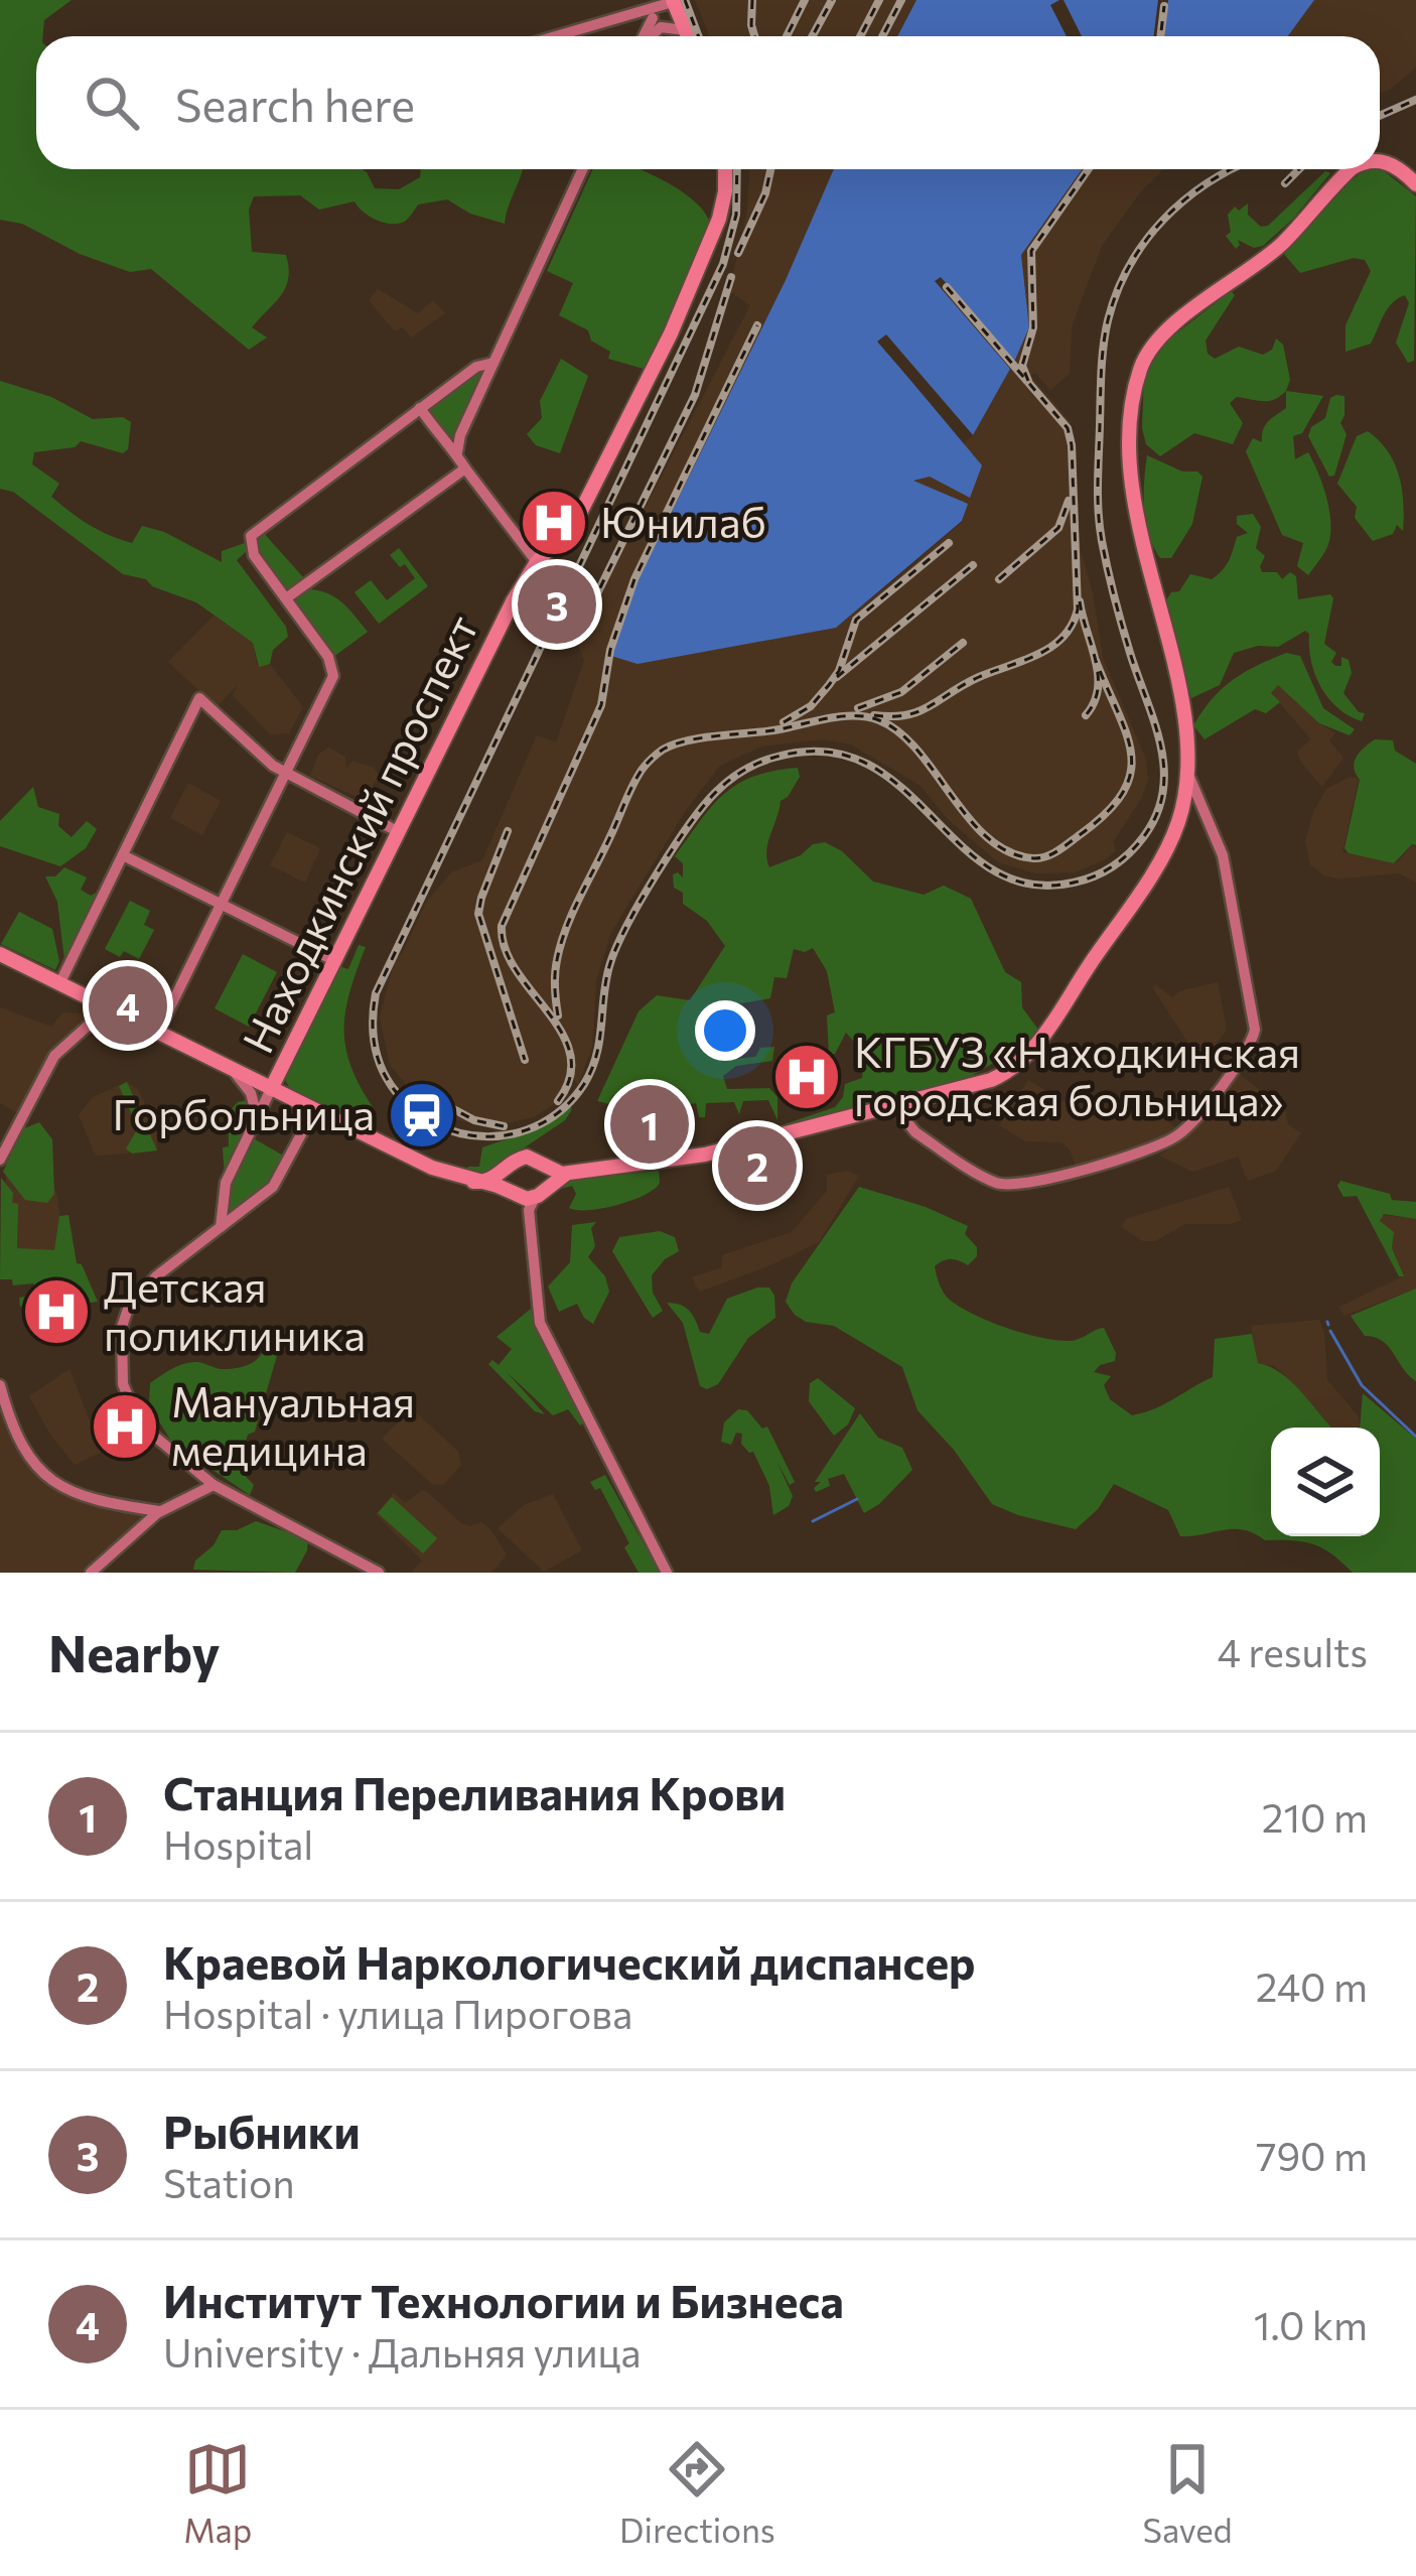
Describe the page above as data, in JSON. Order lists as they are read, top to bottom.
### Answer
{
  "streets": {
    "main road": ["Находкинский проспект"]
  },
  "places": {
    "hospital": [
      "Юнилаб",
      "КГБУЗ «Находкинская городская больница»",
      "Детская поликлиника",
      "Мануальная медицина"
    ],
    "station": ["Горбольница"]
  },
  "page": {
    "search": "Search here",
    "pins": [
      "3",
      "4",
      "1",
      "2"
    ],
    "heading": ["Nearby", "4 results"],
    "list": [
      {
        "mark": "1",
        "name": "Станция Переливания Крови",
        "note": "Hospital",
        "value": "210 m"
      },
      {
        "mark": "2",
        "name": "Краевой Наркологический диспансер",
        "note": "Hospital · улица Пирогова",
        "value": "240 m"
      },
      {
        "mark": "3",
        "name": "Рыбники",
        "note": "Station",
        "value": "790 m"
      },
      {
        "mark": "4",
        "name": "Институт Технологии и Бизнеса",
        "note": "University · Дальняя улица",
        "value": "1.0 km"
      }
    ],
    "nav": ["Map", "Directions", "Saved"]
  }
}
